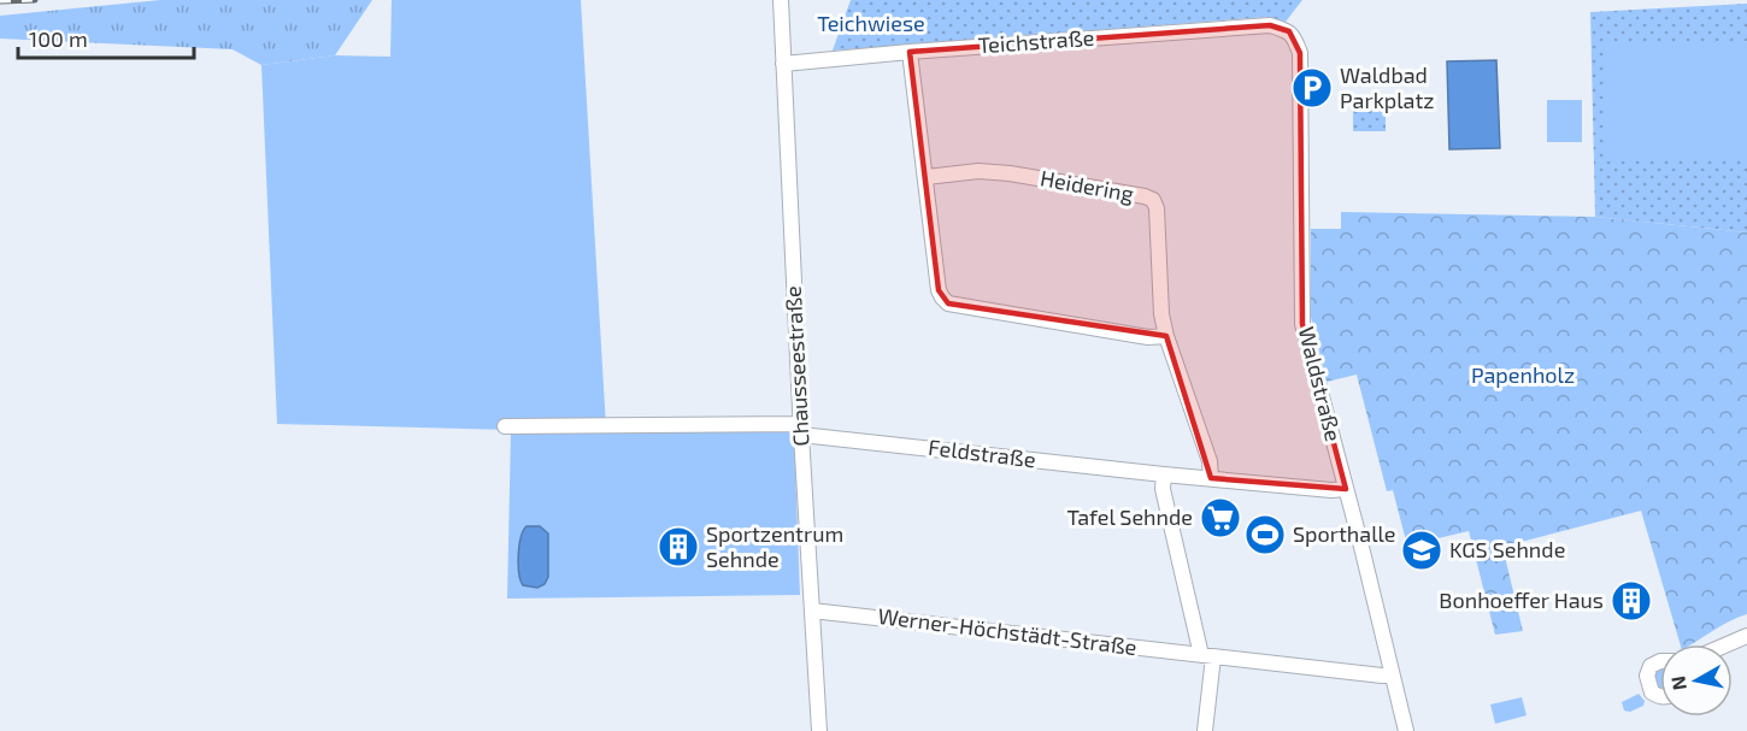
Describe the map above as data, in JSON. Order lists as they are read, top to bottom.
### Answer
{
  "streets": {
    "street": [
      "Teichstraße",
      "Heidering",
      "Chausseestraße",
      "Waldstraße",
      "Feldstraße",
      "Werner-Höchstädt-Straße"
    ]
  },
  "crossings": [
    ["Teichstraße", "Chausseestraße"],
    ["Teichstraße", "Waldstraße"],
    ["Heidering", "Feldstraße"],
    ["Chausseestraße", "Feldstraße"],
    ["Chausseestraße", "Werner-Höchstädt-Straße"],
    ["Waldstraße", "Feldstraße"],
    ["Waldstraße", "Werner-Höchstädt-Straße"]
  ],
  "parks": ["Teichwiese", "Papenholz"],
  "places": {
    "parking": ["Waldbad Parkplatz"],
    "supermarket": ["Tafel Sehnde"],
    "sports": ["Sporthalle"],
    "building": ["Sportzentrum Sehnde", "Bonhoeffer Haus"],
    "school or university": ["KGS Sehnde"]
  },
  "scale_bar": "100 m",
  "north": "left"
}
